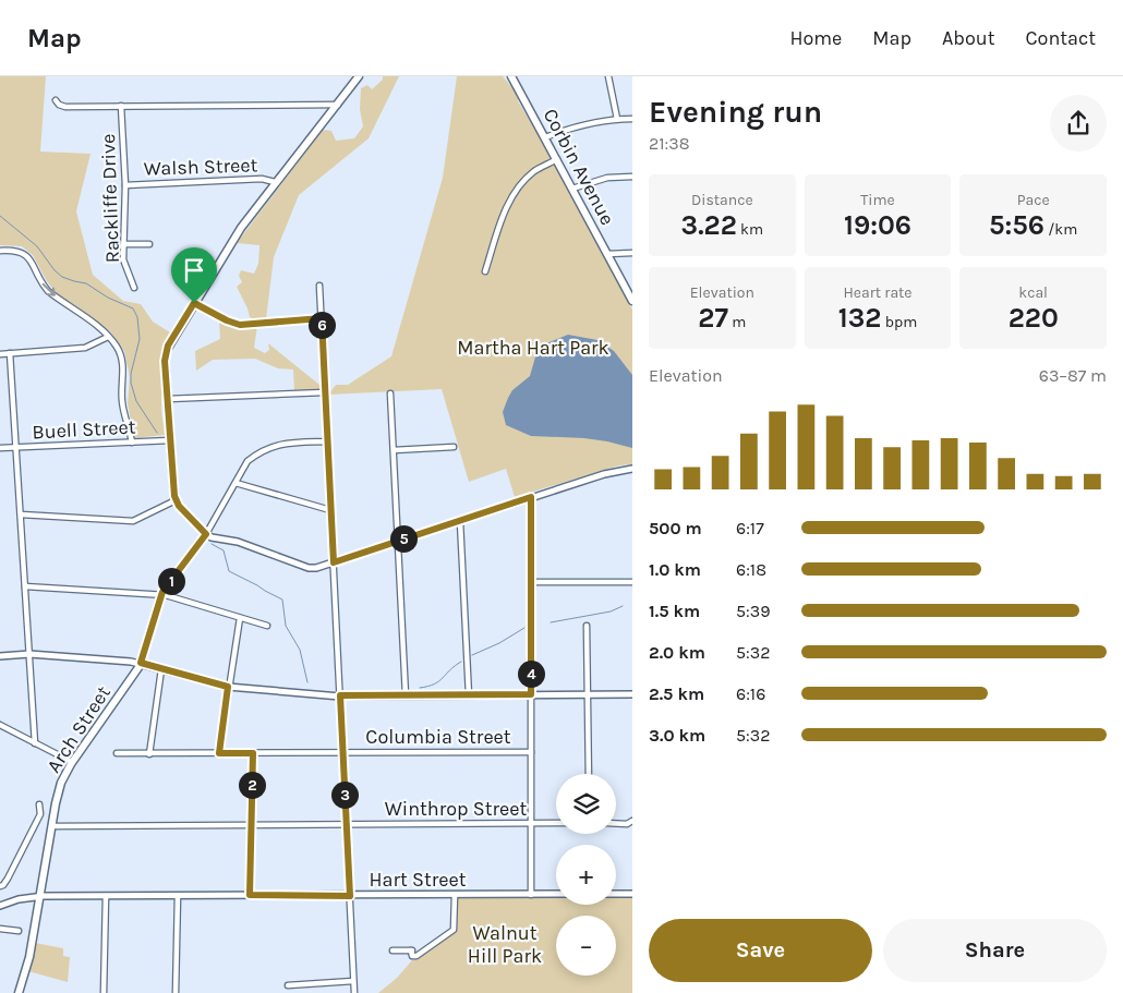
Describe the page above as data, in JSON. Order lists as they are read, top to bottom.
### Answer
{
  "streets": {
    "main road": ["Corbin Avenue", "Arch Street"],
    "street": [
      "Walsh Street",
      "Rackliffe Drive",
      "Buell Street",
      "Columbia Street",
      "Winthrop Street",
      "Hart Street"
    ]
  },
  "crossings": [
    ["Walsh Street", "Rackliffe Drive"],
    ["Arch Street", "Winthrop Street"],
    ["Arch Street", "Hart Street"]
  ],
  "parks": ["Martha Hart Park", "Walnut Hill Park"],
  "page": {
    "header": "Map",
    "nav": [
      "Home",
      "Map",
      "About",
      "Contact"
    ],
    "heading": ["Evening run", "21:38"],
    "stats": [
      ["Distance", "3.22 km"],
      ["Time", "19:06"],
      ["Pace", "5:56 /km"],
      ["Elevation", "27 m"],
      ["Heart rate", "132 bpm"],
      ["kcal", "220"]
    ],
    "pins": [
      "6",
      "5",
      "1",
      "4",
      "2",
      "3"
    ],
    "chart": ["Elevation", "63–87 m"],
    "list": [
      {
        "name": "500 m",
        "note": "6:17"
      },
      {
        "name": "1.0 km",
        "note": "6:18"
      },
      {
        "name": "1.5 km",
        "note": "5:39"
      },
      {
        "name": "2.0 km",
        "note": "5:32"
      },
      {
        "name": "2.5 km",
        "note": "6:16"
      },
      {
        "name": "3.0 km",
        "note": "5:32"
      }
    ],
    "map_buttons": ["+", "−"],
    "buttons": ["Save", "Share"]
  }
}
